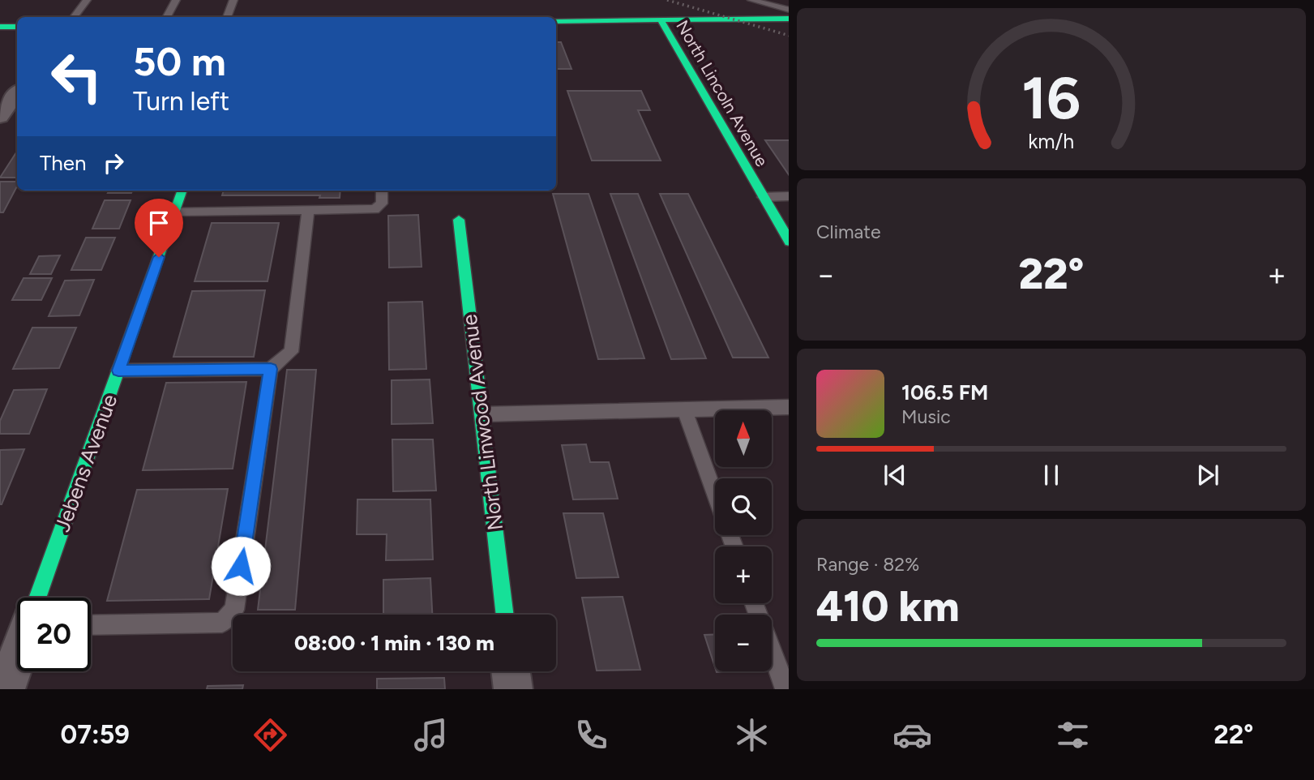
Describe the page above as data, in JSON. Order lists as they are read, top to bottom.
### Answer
{
  "streets": {
    "street": ["North Lincoln Avenue", "North Linwood Avenue", "Jebens Avenue"]
  },
  "north": "top",
  "page": {
    "turn": ["50 m", "Turn left"],
    "then": "Then",
    "tile": [
      "Climate",
      ["Range · 82%", "410 km"]
    ],
    "heat": ["−", "22°", "+"],
    "song": ["106.5 FM", "Music"],
    "map_buttons": ["+", "−"],
    "limit": "20",
    "trip": "08:00 · 1 min · 130 m",
    "tabs": ["07:59", "22°"],
    "gauge": ["16", "km/h"]
  }
}
